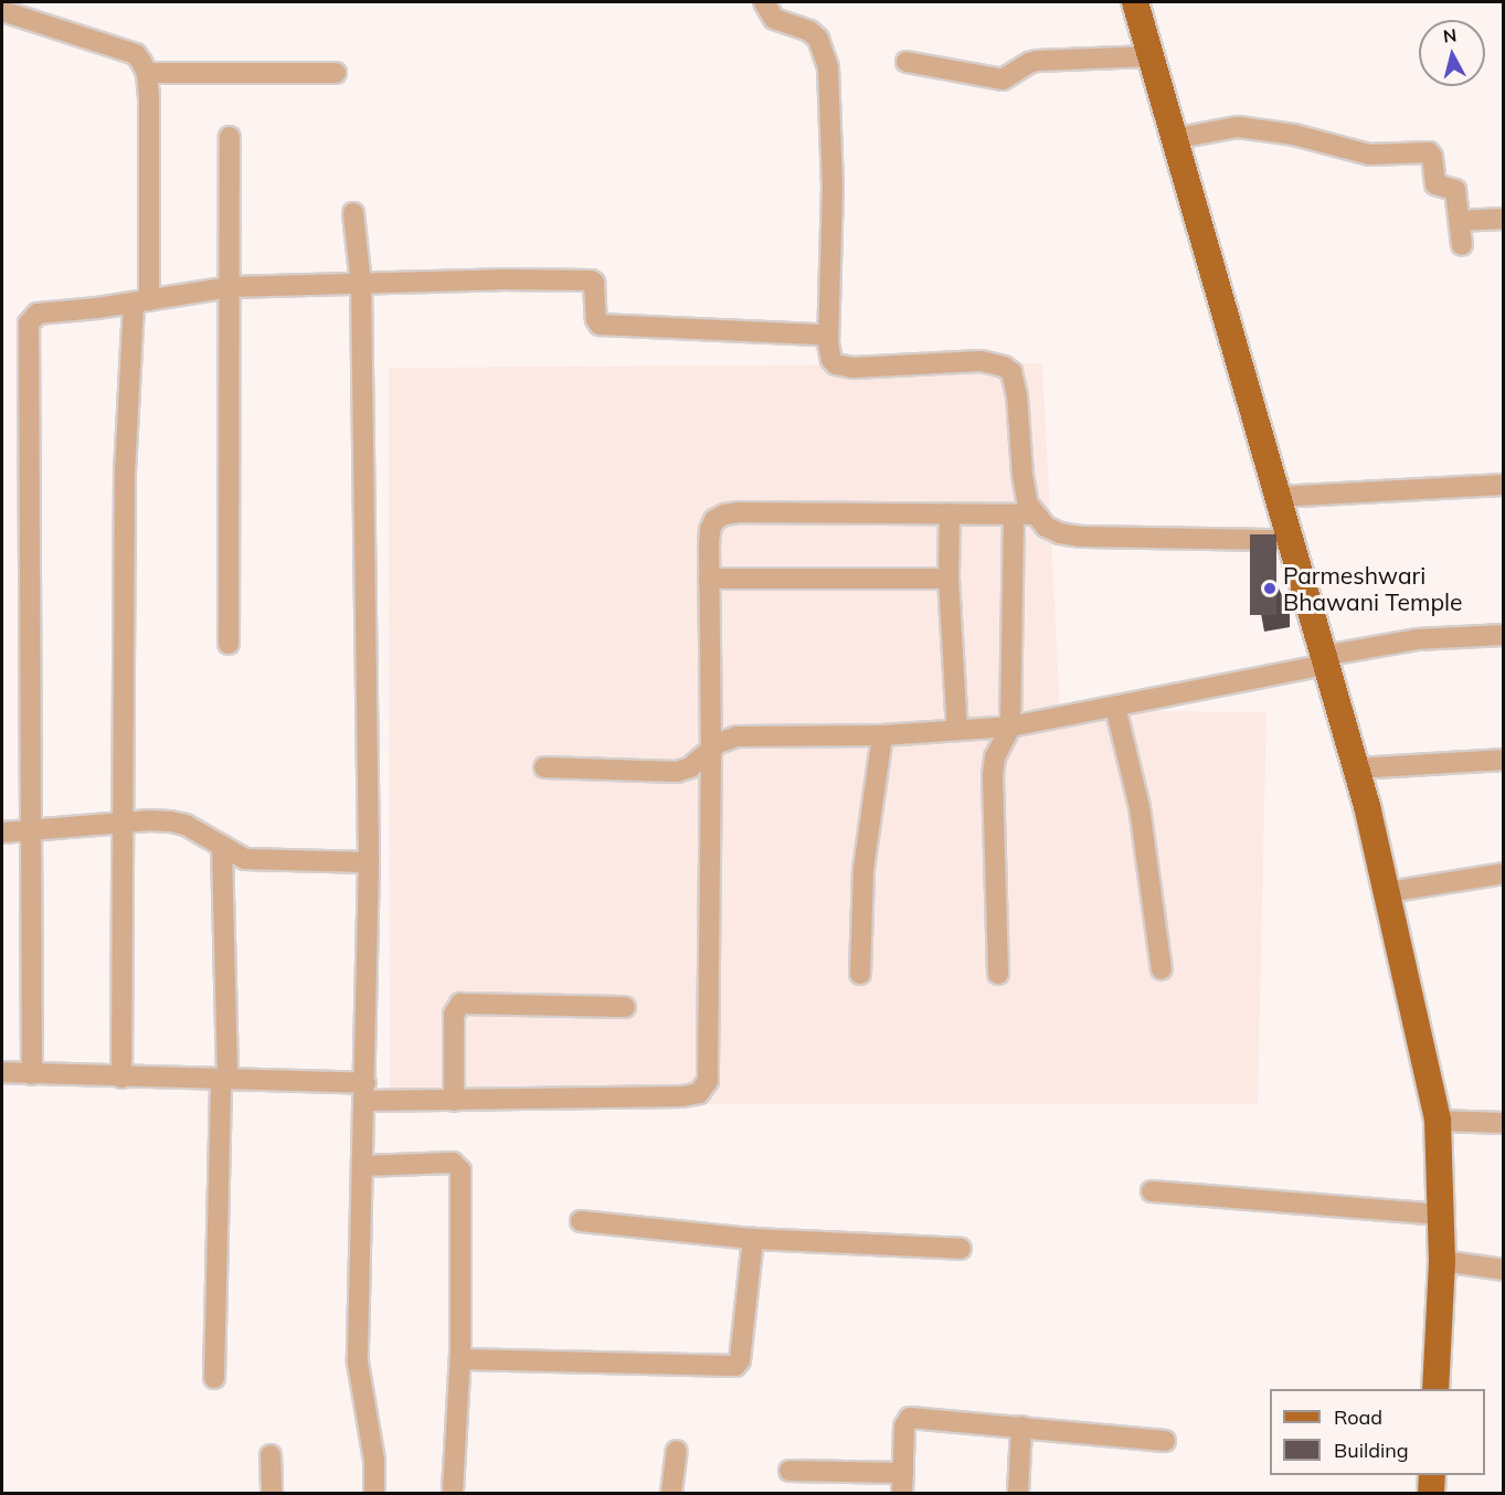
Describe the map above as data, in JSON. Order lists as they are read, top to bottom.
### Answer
{
  "places": ["Parmeshwari Bhawani Temple"],
  "legend": ["Road", "Building"],
  "north": "top"
}
